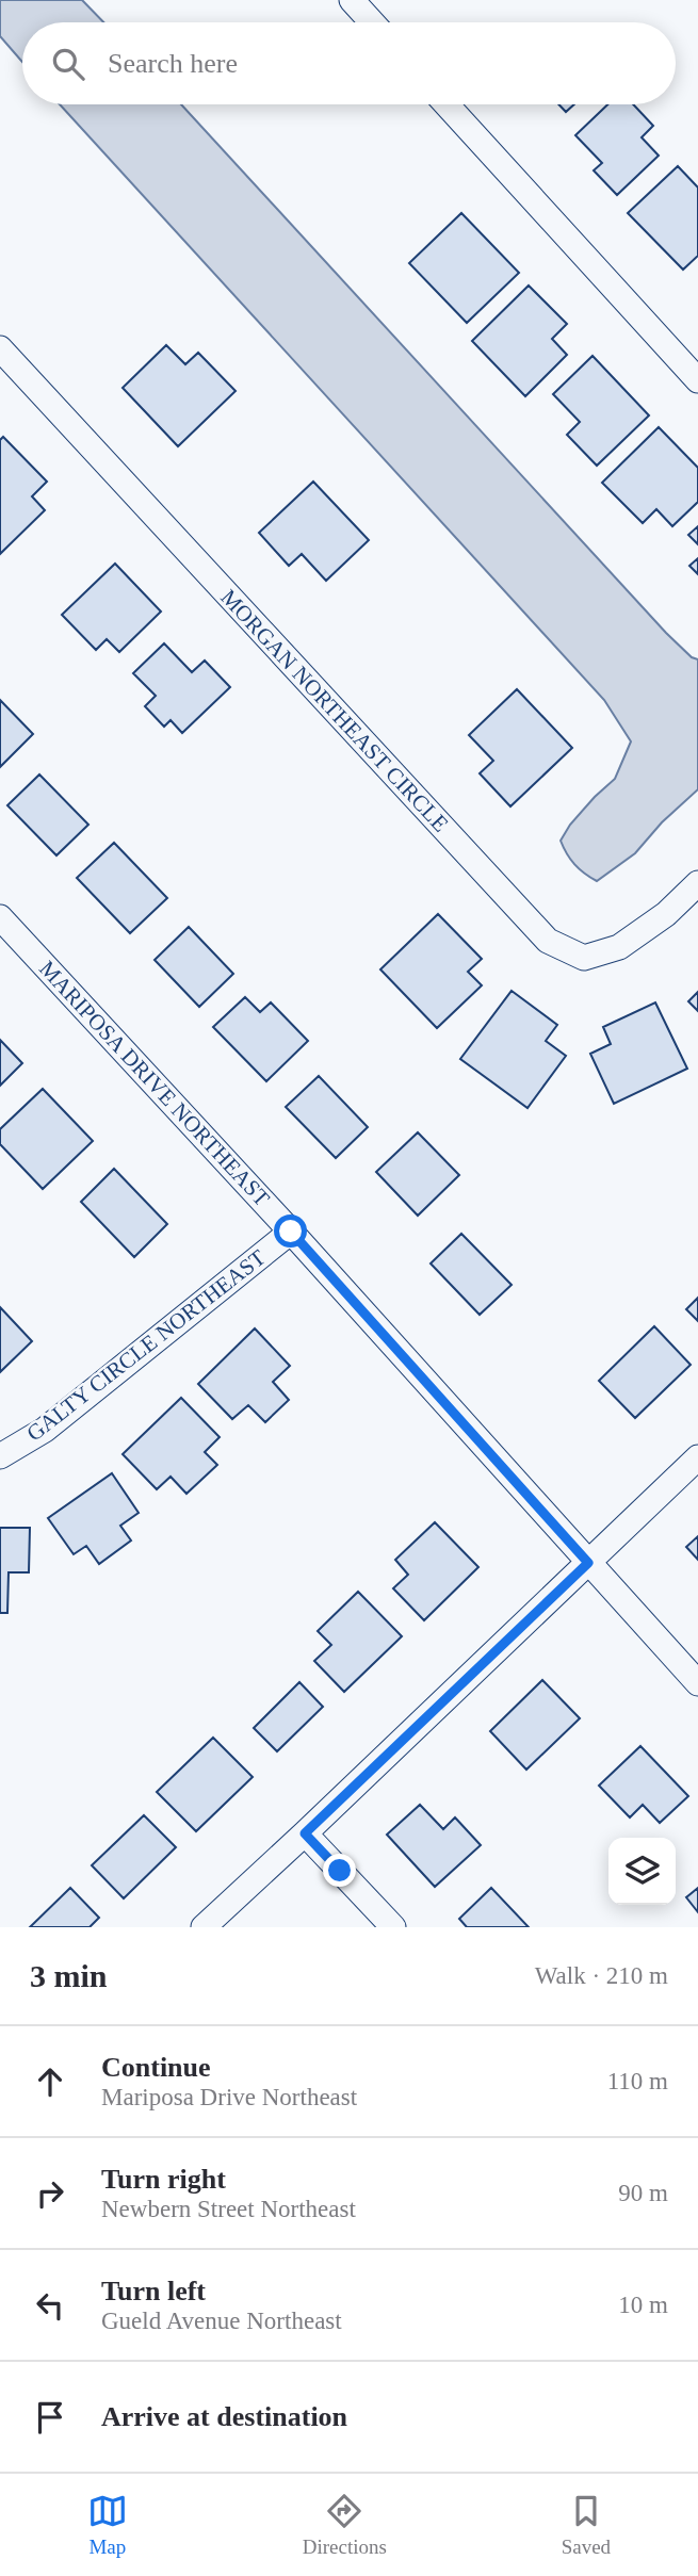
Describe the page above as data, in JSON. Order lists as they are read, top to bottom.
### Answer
{
  "streets": {
    "street": ["MORGAN NORTHEAST CIRCLE", "MARIPOSA DRIVE NORTHEAST", "GALTY CIRCLE NORTHEAST"]
  },
  "crossings": [
    ["MARIPOSA DRIVE NORTHEAST", "GALTY CIRCLE NORTHEAST"]
  ],
  "page": {
    "search": "Search here",
    "heading": ["3 min", "Walk · 210 m"],
    "list": [
      ["Continue", "Mariposa Drive Northeast", "110 m"],
      ["Turn right", "Newbern Street Northeast", "90 m"],
      ["Turn left", "Gueld Avenue Northeast", "10 m"],
      "Arrive at destination"
    ],
    "nav": ["Map", "Directions", "Saved"]
  }
}
